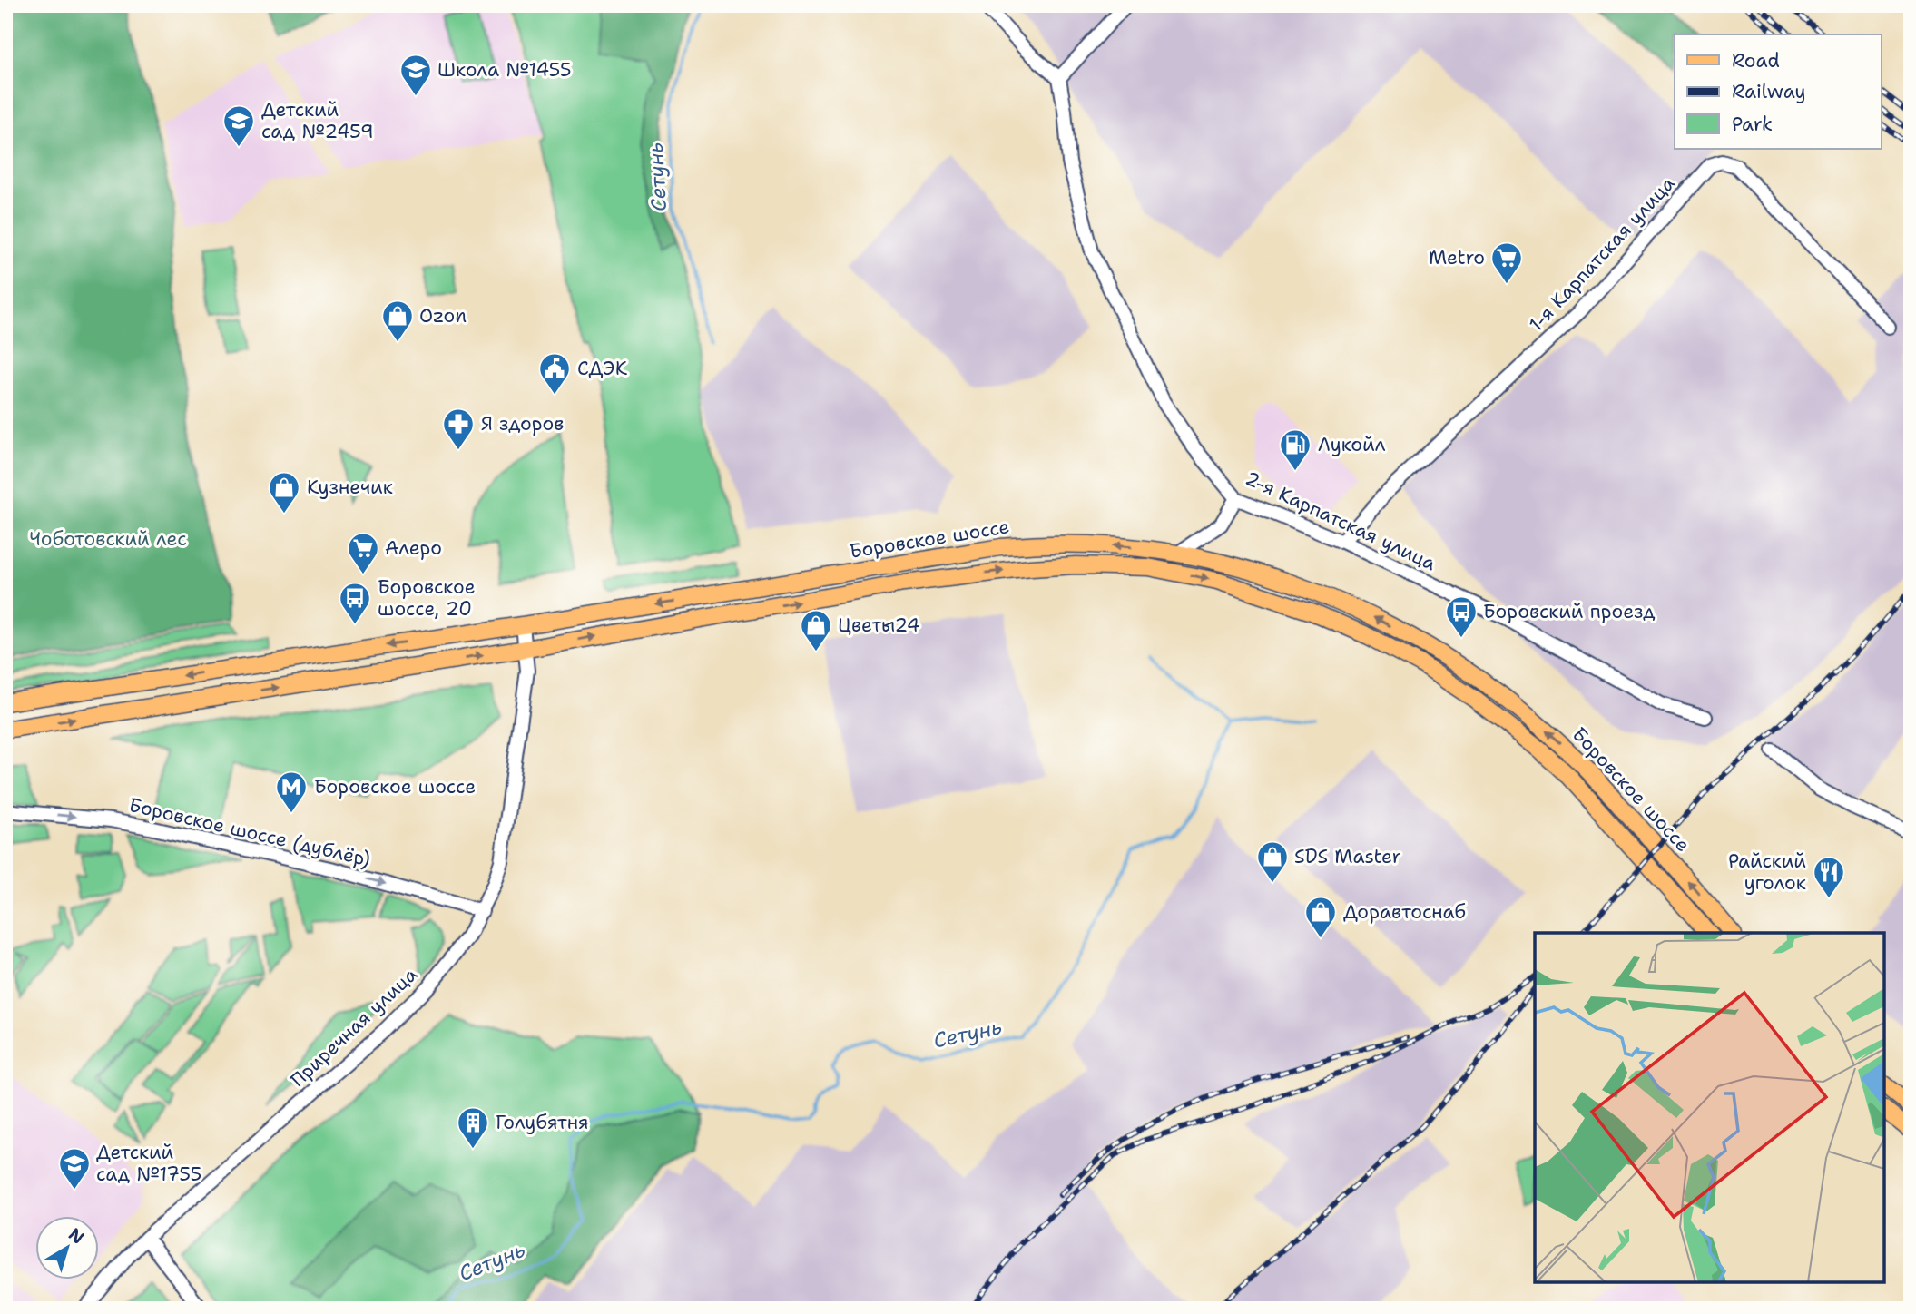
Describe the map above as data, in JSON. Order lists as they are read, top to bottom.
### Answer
{
  "streets": {
    "main road": ["Боровское шоссе"],
    "street": [
      "1-я Карпатская улица",
      "2-я Карпатская улица",
      "Боровское шоссе (дублёр)",
      "Приречная улица"
    ]
  },
  "crossings": [
    ["1-я Карпатская улица", "2-я Карпатская улица"],
    ["Боровское шоссе", "Приречная улица"],
    ["Боровское шоссе (дублёр)", "Приречная улица"]
  ],
  "one_way": ["Боровское шоссе (дублёр)"],
  "water": ["Сетунь"],
  "parks": ["Чоботовский лес"],
  "places": {
    "school or university": ["Школа №1455", "Детский сад №2459", "Детский сад №1755"],
    "supermarket": ["Metro", "Алеро"],
    "shop": [
      "Ozon",
      "Кузнечик",
      "Цветы24",
      "SDS Master",
      "Доравтоснаб"
    ],
    "public building": ["СДЭК"],
    "pharmacy": ["Я здоров"],
    "fuel station": ["Лукойл"],
    "bus stop": ["Боровское шоссе, 20", "Боровский проезд"],
    "metro station": ["Боровское шоссе"],
    "restaurant": ["Райский уголок"],
    "building": ["Голубятня"]
  },
  "legend": ["Road", "Railway", "Park"],
  "north": "top right"
}
